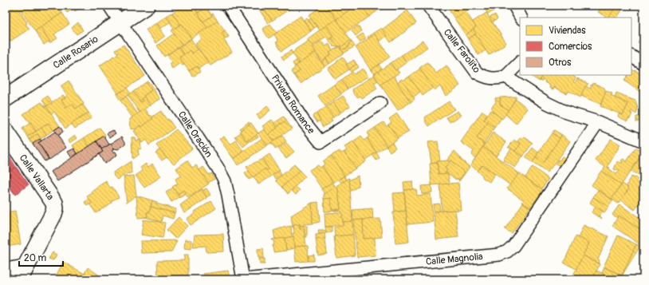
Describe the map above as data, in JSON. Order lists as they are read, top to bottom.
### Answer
{
  "streets": {
    "main road": ["Calle Rosario", "Calle Vallarta"],
    "street": [
      "Calle Farolito",
      "Privada Romance",
      "Calle Oración",
      "Calle Magnolia"
    ]
  },
  "crossings": [
    ["Calle Rosario", "Calle Oración"],
    ["Calle Oración", "Calle Magnolia"]
  ],
  "legend": ["Viviendas", "Comercios", "Otros"],
  "scale_bar": "20 m"
}
